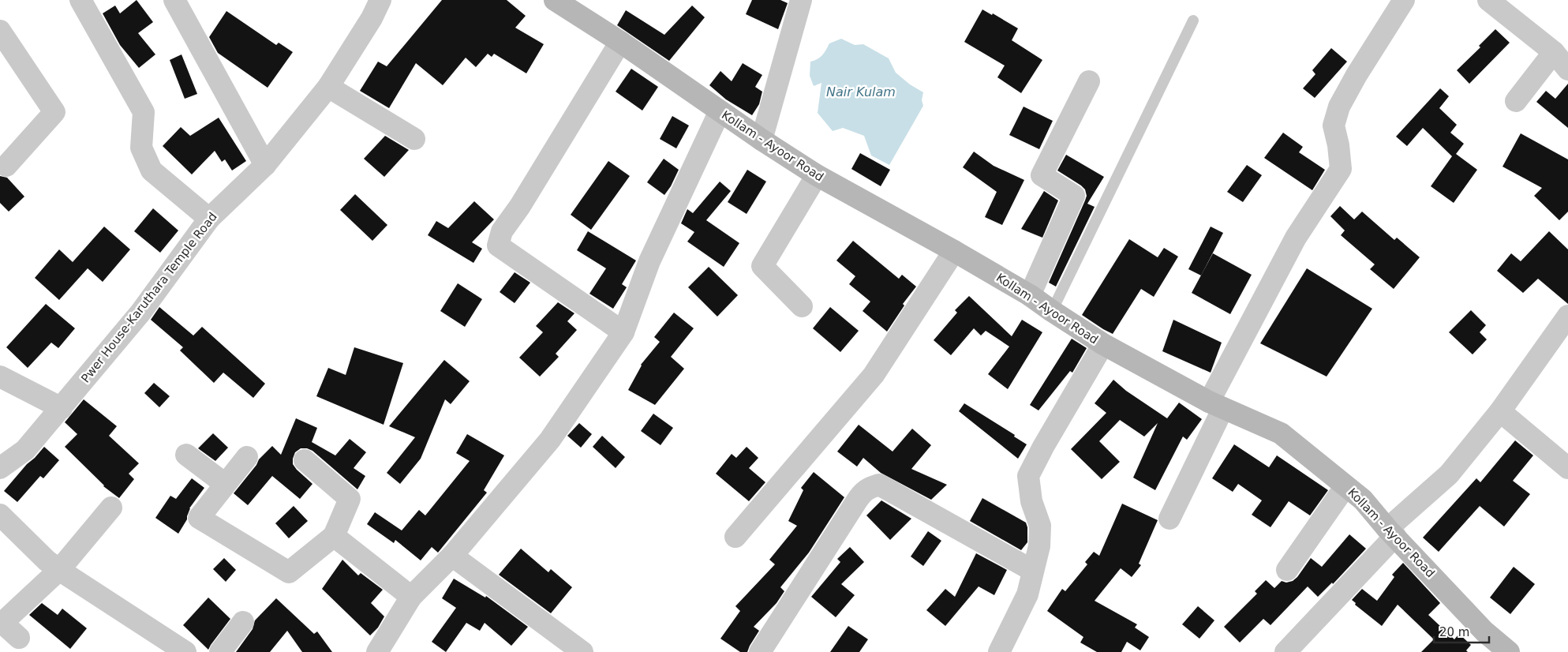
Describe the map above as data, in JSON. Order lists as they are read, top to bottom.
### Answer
{
  "streets": {
    "main road": ["Kollam - Ayoor Road"],
    "street": ["Pwer House-Karuthara Temple Road"]
  },
  "water": ["Nair Kulam"],
  "scale_bar": "20 m"
}
